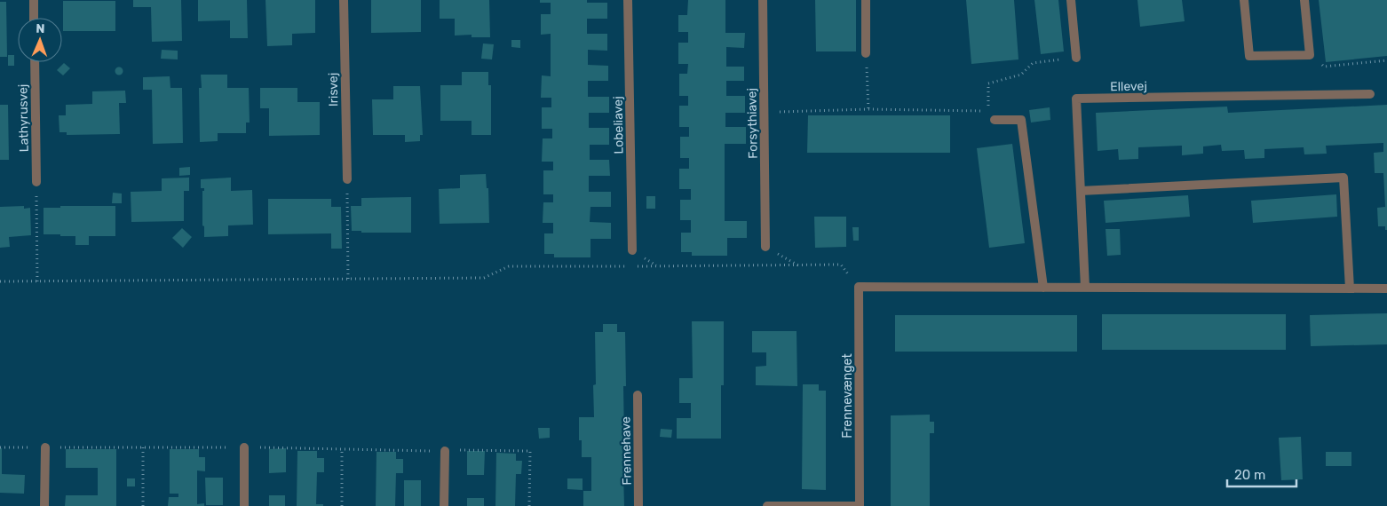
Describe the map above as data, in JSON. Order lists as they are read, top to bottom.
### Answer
{
  "streets": {
    "street": [
      "Ellevej",
      "Irisvej",
      "Lathyrusvej",
      "Forsythiavej",
      "Lobeliavej",
      "Frennevænget",
      "Frennehave"
    ]
  },
  "scale_bar": "20 m",
  "north": "top"
}
